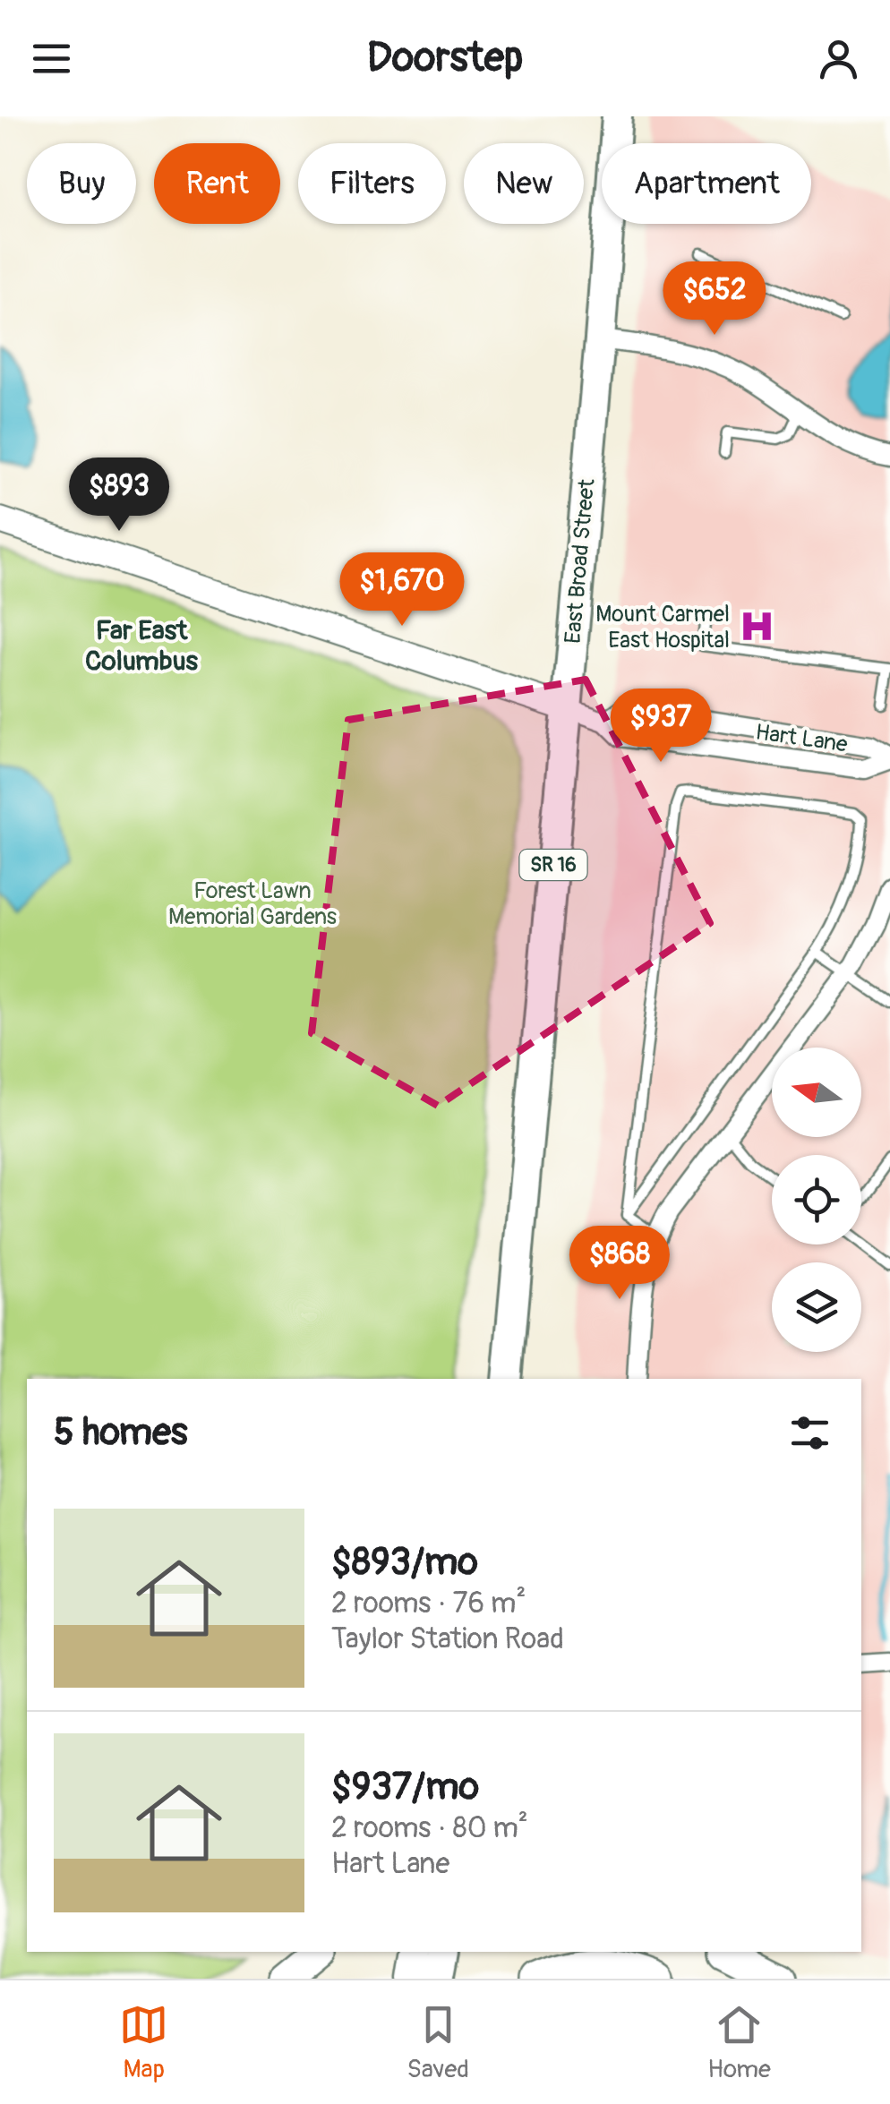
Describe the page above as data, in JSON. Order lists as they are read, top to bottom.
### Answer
{
  "streets": {
    "highway": ["East Broad Street", "SR 16"],
    "street": ["Hart Lane"]
  },
  "crossings": [
    ["East Broad Street", "Hart Lane"]
  ],
  "districts": ["Far East Columbus"],
  "parks": ["Forest Lawn Memorial Gardens"],
  "places": {
    "hospital": ["Mount Carmel East Hospital"]
  },
  "north": "left",
  "page": {
    "header": "Doorstep",
    "chip": [
      "Buy",
      "Rent",
      "Filters",
      "New",
      "Apartment"
    ],
    "price": [
      "$652",
      "$893",
      "$1,670",
      "$937",
      "$868"
    ],
    "heading": "5 homes",
    "list": [
      {
        "name": "$893/mo",
        "note": "2 rooms · 76 m² · Taylor Station Road"
      },
      {
        "name": "$937/mo",
        "note": "2 rooms · 80 m² · Hart Lane"
      }
    ],
    "tabs": ["Map", "Saved", "Home"]
  }
}
